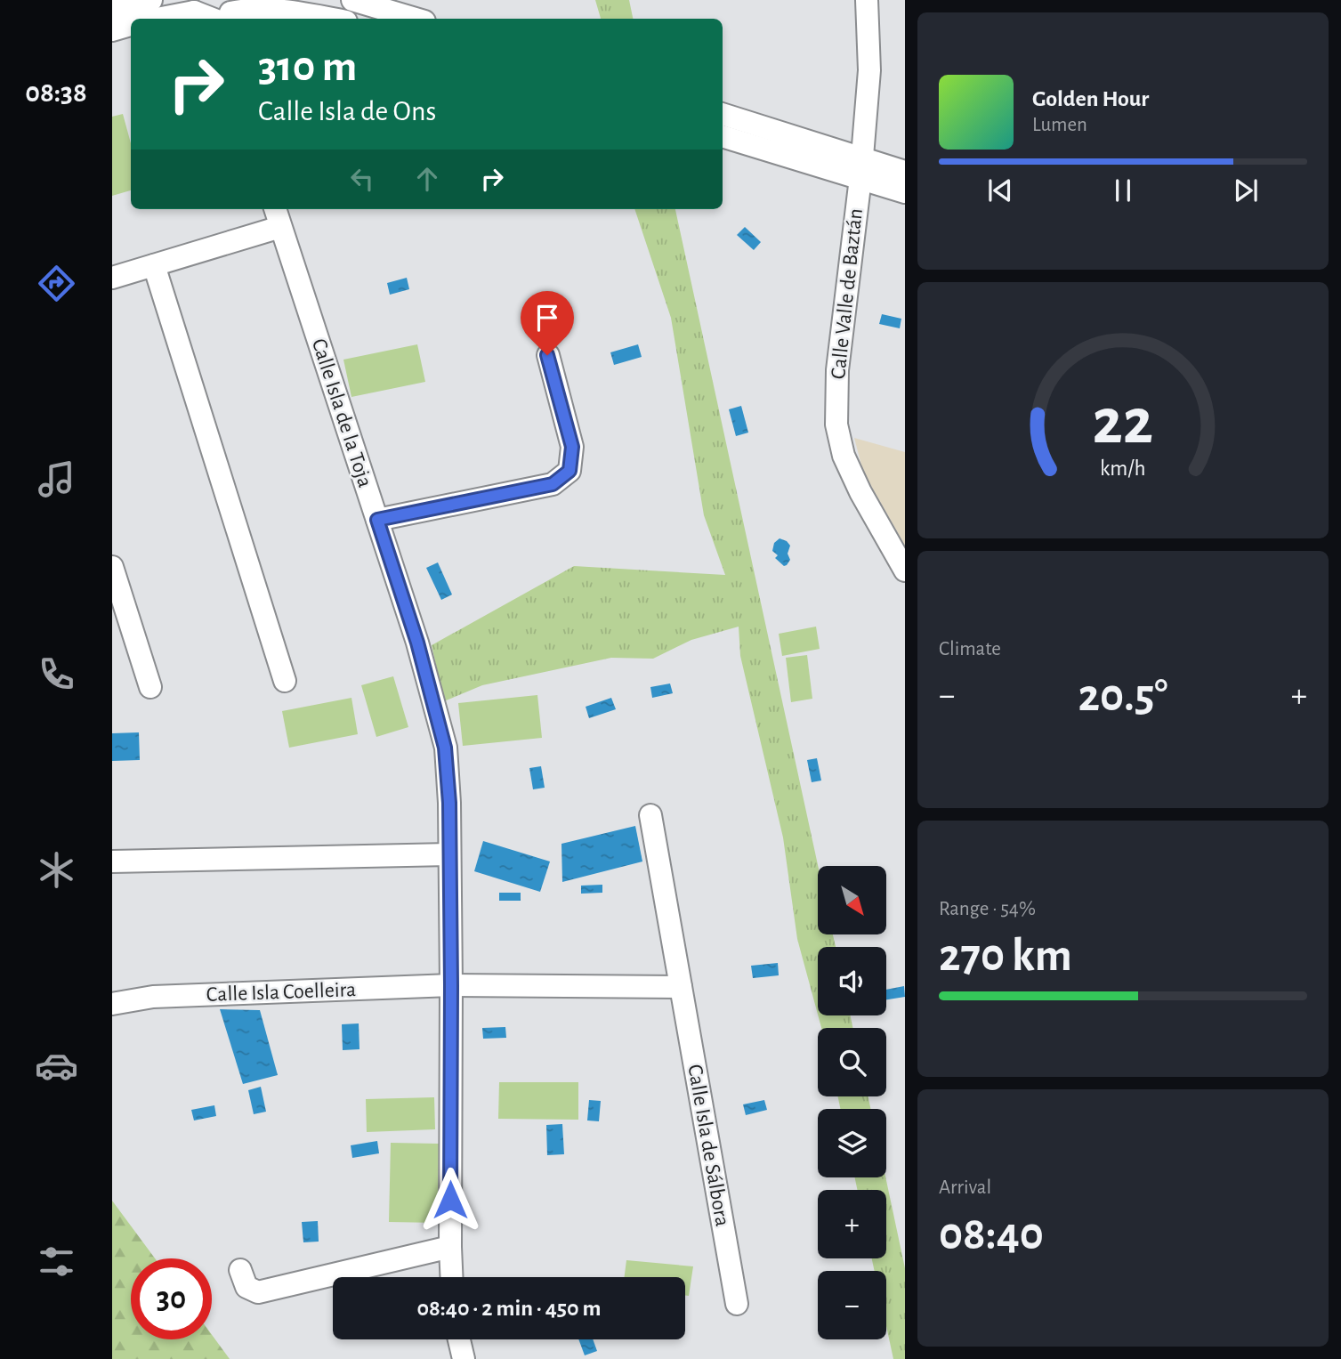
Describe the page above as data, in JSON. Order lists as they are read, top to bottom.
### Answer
{
  "streets": {
    "street": [
      "Calle Valle de Baztán",
      "Calle Isla de la Toja",
      "Calle Isla Coelleira",
      "Calle Isla de Sálbora"
    ]
  },
  "crossings": [
    ["Calle Isla de la Toja", "Calle Isla Coelleira"]
  ],
  "north": "bottom right",
  "page": {
    "tabs": "08:38",
    "turn": ["310 m", "Calle Isla de Ons"],
    "song": ["Golden Hour", "Lumen"],
    "tile": [
      "Climate",
      ["Range · 54%", "270 km"],
      ["Arrival", "08:40"]
    ],
    "heat": ["−", "20.5°", "+"],
    "map_buttons": ["+", "−"],
    "limit": "30",
    "trip": "08:40 · 2 min · 450 m",
    "gauge": ["22", "km/h"]
  }
}
